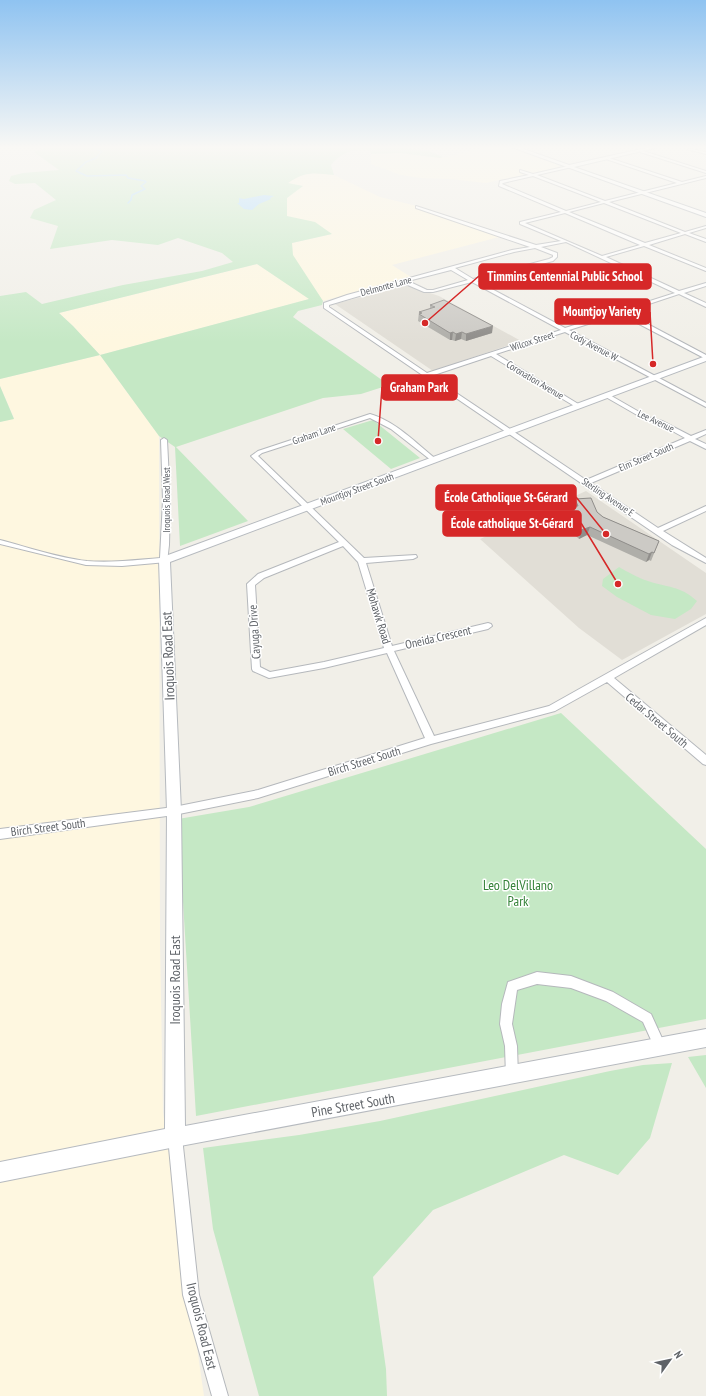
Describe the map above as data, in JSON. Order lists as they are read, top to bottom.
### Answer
{
  "streets": {
    "street": [
      "Delmonte Lane",
      "Wilcox Street",
      "Cody Avenue W",
      "Coronation Avenue",
      "Lee Avenue",
      "Graham Lane",
      "Elm Street South",
      "Mountjoy Street South",
      "Sterling Avenue E",
      "Iroquois Road West",
      "Mohawk Road",
      "Cayuga Drive",
      "Oneida Crescent",
      "Iroquois Road East",
      "Cedar Street South",
      "Birch Street South",
      "Pine Street South"
    ]
  },
  "crossings": [
    ["Delmonte Lane", "Wilcox Street"],
    ["Delmonte Lane", "Cody Avenue W"],
    ["Delmonte Lane", "Sterling Avenue E"],
    ["Wilcox Street", "Cody Avenue W"],
    ["Wilcox Street", "Coronation Avenue"],
    ["Wilcox Street", "Sterling Avenue E"],
    ["Cody Avenue W", "Mountjoy Street South"],
    ["Coronation Avenue", "Mountjoy Street South"],
    ["Lee Avenue", "Elm Street South"],
    ["Lee Avenue", "Mountjoy Street South"],
    ["Graham Lane", "Mountjoy Street South"],
    ["Graham Lane", "Mohawk Road"],
    ["Elm Street South", "Sterling Avenue E"],
    ["Mountjoy Street South", "Sterling Avenue E"],
    ["Mountjoy Street South", "Iroquois Road West"],
    ["Mountjoy Street South", "Mohawk Road"],
    ["Mountjoy Street South", "Iroquois Road East"],
    ["Iroquois Road West", "Iroquois Road East"],
    ["Mohawk Road", "Cayuga Drive"],
    ["Mohawk Road", "Oneida Crescent"],
    ["Mohawk Road", "Birch Street South"],
    ["Cayuga Drive", "Oneida Crescent"],
    ["Iroquois Road East", "Birch Street South"],
    ["Iroquois Road East", "Pine Street South"],
    ["Cedar Street South", "Birch Street South"]
  ],
  "parks": ["Leo DelVillano Park"],
  "places": [
    "Timmins Centennial Public School",
    "Mountjoy Variety",
    "Graham Park",
    "École Catholique St-Gérard",
    "École catholique St-Gérard"
  ],
  "north": "top right"
}
